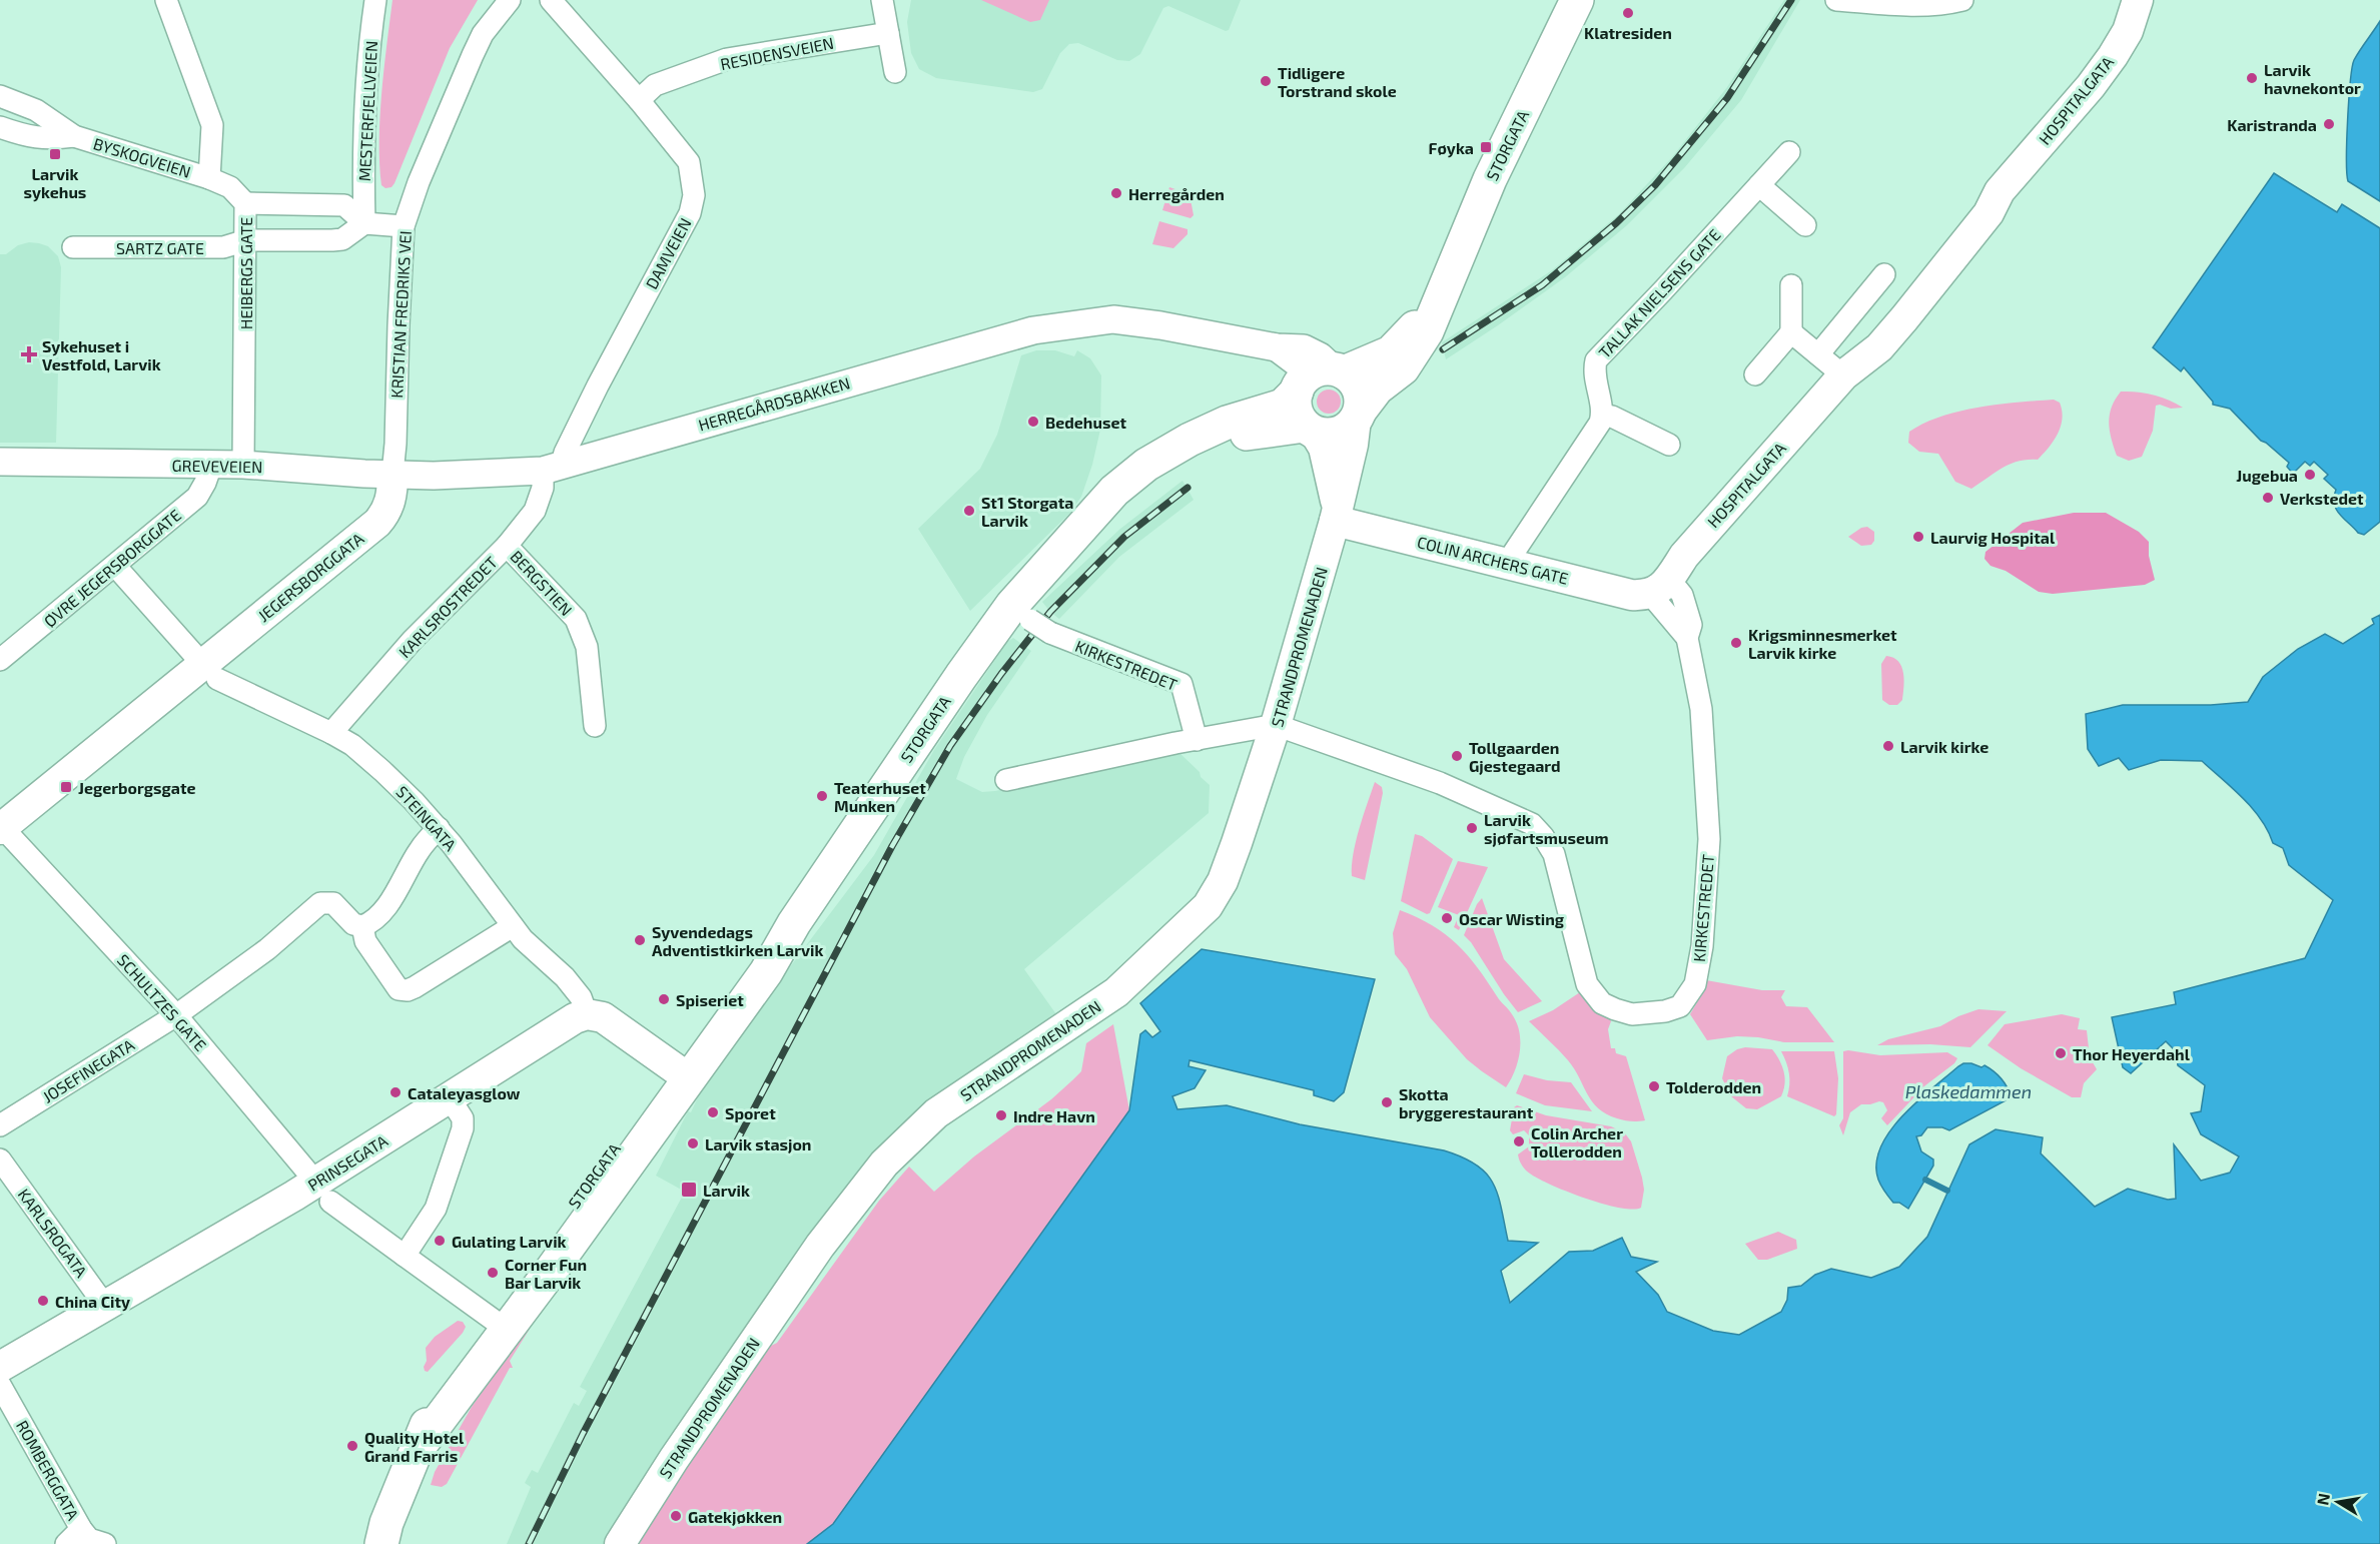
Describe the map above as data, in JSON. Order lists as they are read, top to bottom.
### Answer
{
  "streets": {
    "main road": [
      "HOSPITALGATA",
      "STORGATA",
      "COLIN ARCHERS GATE",
      "JEGERSBORGGATA",
      "STRANDPROMENADEN",
      "PRINSEGATA"
    ],
    "street": [
      "RESIDENSVEIEN",
      "MESTERFJELLVEIEN",
      "BYSKOGVEIEN",
      "SARTZ GATE",
      "DAMVEIEN",
      "HEIBERGS GATE",
      "TALLAK NIELSENS GATE",
      "KRISTIAN FREDRIKS VEI",
      "HERREGÅRDSBAKKEN",
      "GREVEVEIEN",
      "ØVRE JEGERSBORGGATE",
      "BERGSTIEN",
      "KARLSROSTREDET",
      "KIRKESTREDET",
      "STEINGATA",
      "SCHULTZES GATE",
      "JOSEFINEGATA",
      "KARLSROGATA",
      "ROMBERGGATA"
    ]
  },
  "crossings": [
    ["RESIDENSVEIEN", "DAMVEIEN"],
    ["HOSPITALGATA", "COLIN ARCHERS GATE"],
    ["HOSPITALGATA", "KIRKESTREDET"],
    ["STORGATA", "HERREGÅRDSBAKKEN"],
    ["STORGATA", "STRANDPROMENADEN"],
    ["STORGATA", "SCHULTZES GATE"],
    ["BYSKOGVEIEN", "HEIBERGS GATE"],
    ["SARTZ GATE", "HEIBERGS GATE"],
    ["DAMVEIEN", "HERREGÅRDSBAKKEN"],
    ["DAMVEIEN", "KARLSROSTREDET"],
    ["HEIBERGS GATE", "GREVEVEIEN"],
    ["KRISTIAN FREDRIKS VEI", "GREVEVEIEN"],
    ["KRISTIAN FREDRIKS VEI", "JEGERSBORGGATA"],
    ["HERREGÅRDSBAKKEN", "GREVEVEIEN"],
    ["HERREGÅRDSBAKKEN", "KARLSROSTREDET"],
    ["HERREGÅRDSBAKKEN", "STRANDPROMENADEN"],
    ["GREVEVEIEN", "ØVRE JEGERSBORGGATE"],
    ["GREVEVEIEN", "JEGERSBORGGATA"],
    ["COLIN ARCHERS GATE", "STRANDPROMENADEN"],
    ["COLIN ARCHERS GATE", "KIRKESTREDET"],
    ["JEGERSBORGGATA", "STEINGATA"],
    ["JEGERSBORGGATA", "SCHULTZES GATE"],
    ["BERGSTIEN", "KARLSROSTREDET"],
    ["KARLSROSTREDET", "STEINGATA"],
    ["STRANDPROMENADEN", "KIRKESTREDET"],
    ["STEINGATA", "PRINSEGATA"],
    ["SCHULTZES GATE", "JOSEFINEGATA"],
    ["SCHULTZES GATE", "PRINSEGATA"],
    ["PRINSEGATA", "KARLSROGATA"]
  ],
  "water": ["Plaskedammen"],
  "places": {
    "other": [
      "Klatresiden",
      "Larvik havnekontor",
      "Tidligere Torstrand skole",
      "Karistranda",
      "Herregården",
      "Bedehuset",
      "Jugebua",
      "Verkstedet",
      "St1 Storgata Larvik",
      "Laurvig Hospital",
      "Krigsminnesmerket Larvik kirke",
      "Larvik kirke",
      "Tollgaarden Gjestegaard",
      "Teaterhuset Munken",
      "Larvik sjøfartsmuseum",
      "Oscar Wisting",
      "Syvendedags Adventistkirken Larvik",
      "Spiseriet",
      "Thor Heyerdahl",
      "Tolderodden",
      "Cataleyasglow",
      "Skotta bryggerestaurant",
      "Sporet",
      "Indre Havn",
      "Colin Archer Tollerodden",
      "Larvik stasjon",
      "Gulating Larvik",
      "Corner Fun Bar Larvik",
      "China City",
      "Quality Hotel Grand Farris",
      "Gatekjøkken"
    ],
    "transit": [
      "Føyka",
      "Larvik sykehus",
      "Jegerborgsgate",
      "Larvik"
    ],
    "health": ["Sykehuset i Vestfold, Larvik"]
  },
  "north": "left"
}
